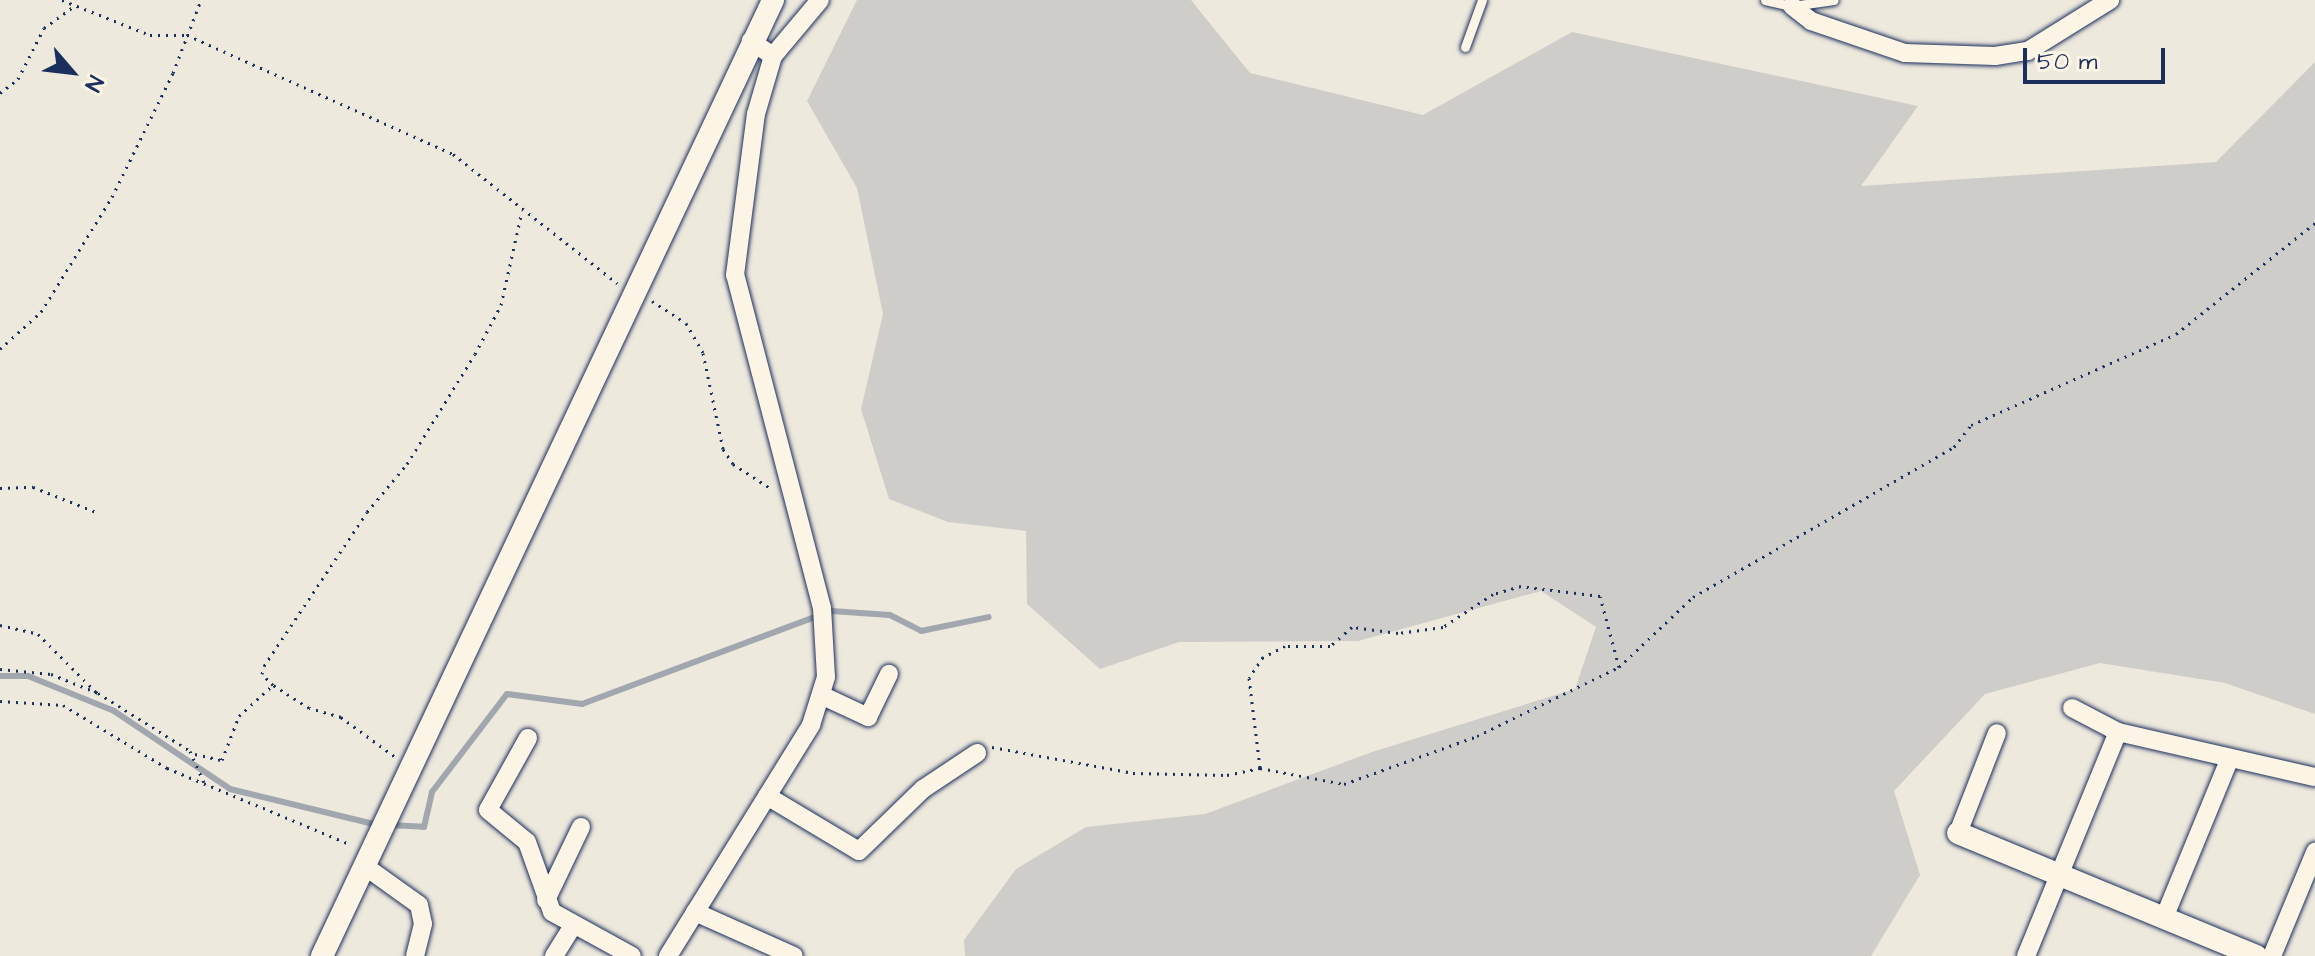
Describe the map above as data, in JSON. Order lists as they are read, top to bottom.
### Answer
{
  "scale_bar": "50 m",
  "north": "bottom right"
}
